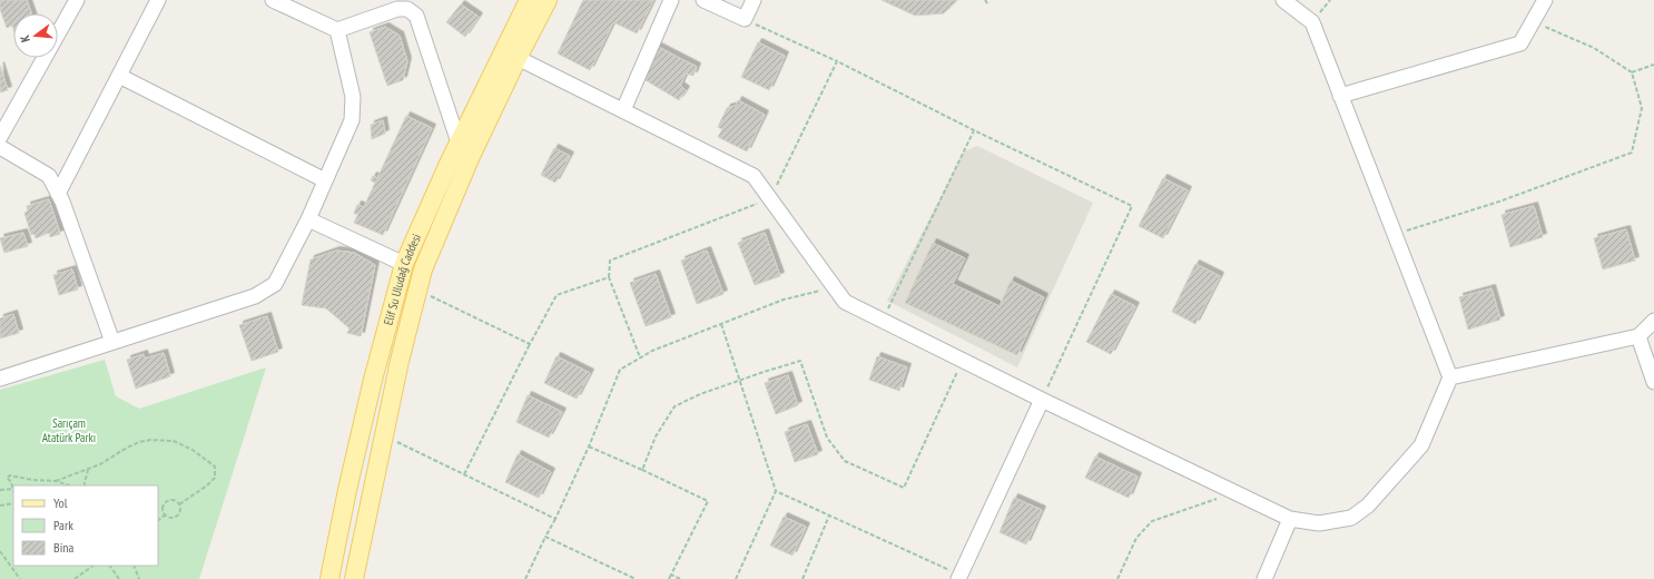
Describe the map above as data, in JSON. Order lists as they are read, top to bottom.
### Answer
{
  "streets": {
    "main road": ["Elif Su Uludağ Caddesi"]
  },
  "parks": ["Sarıçam Atatürk Parkı"],
  "legend": ["Yol", "Park", "Bina"],
  "north": "left"
}
